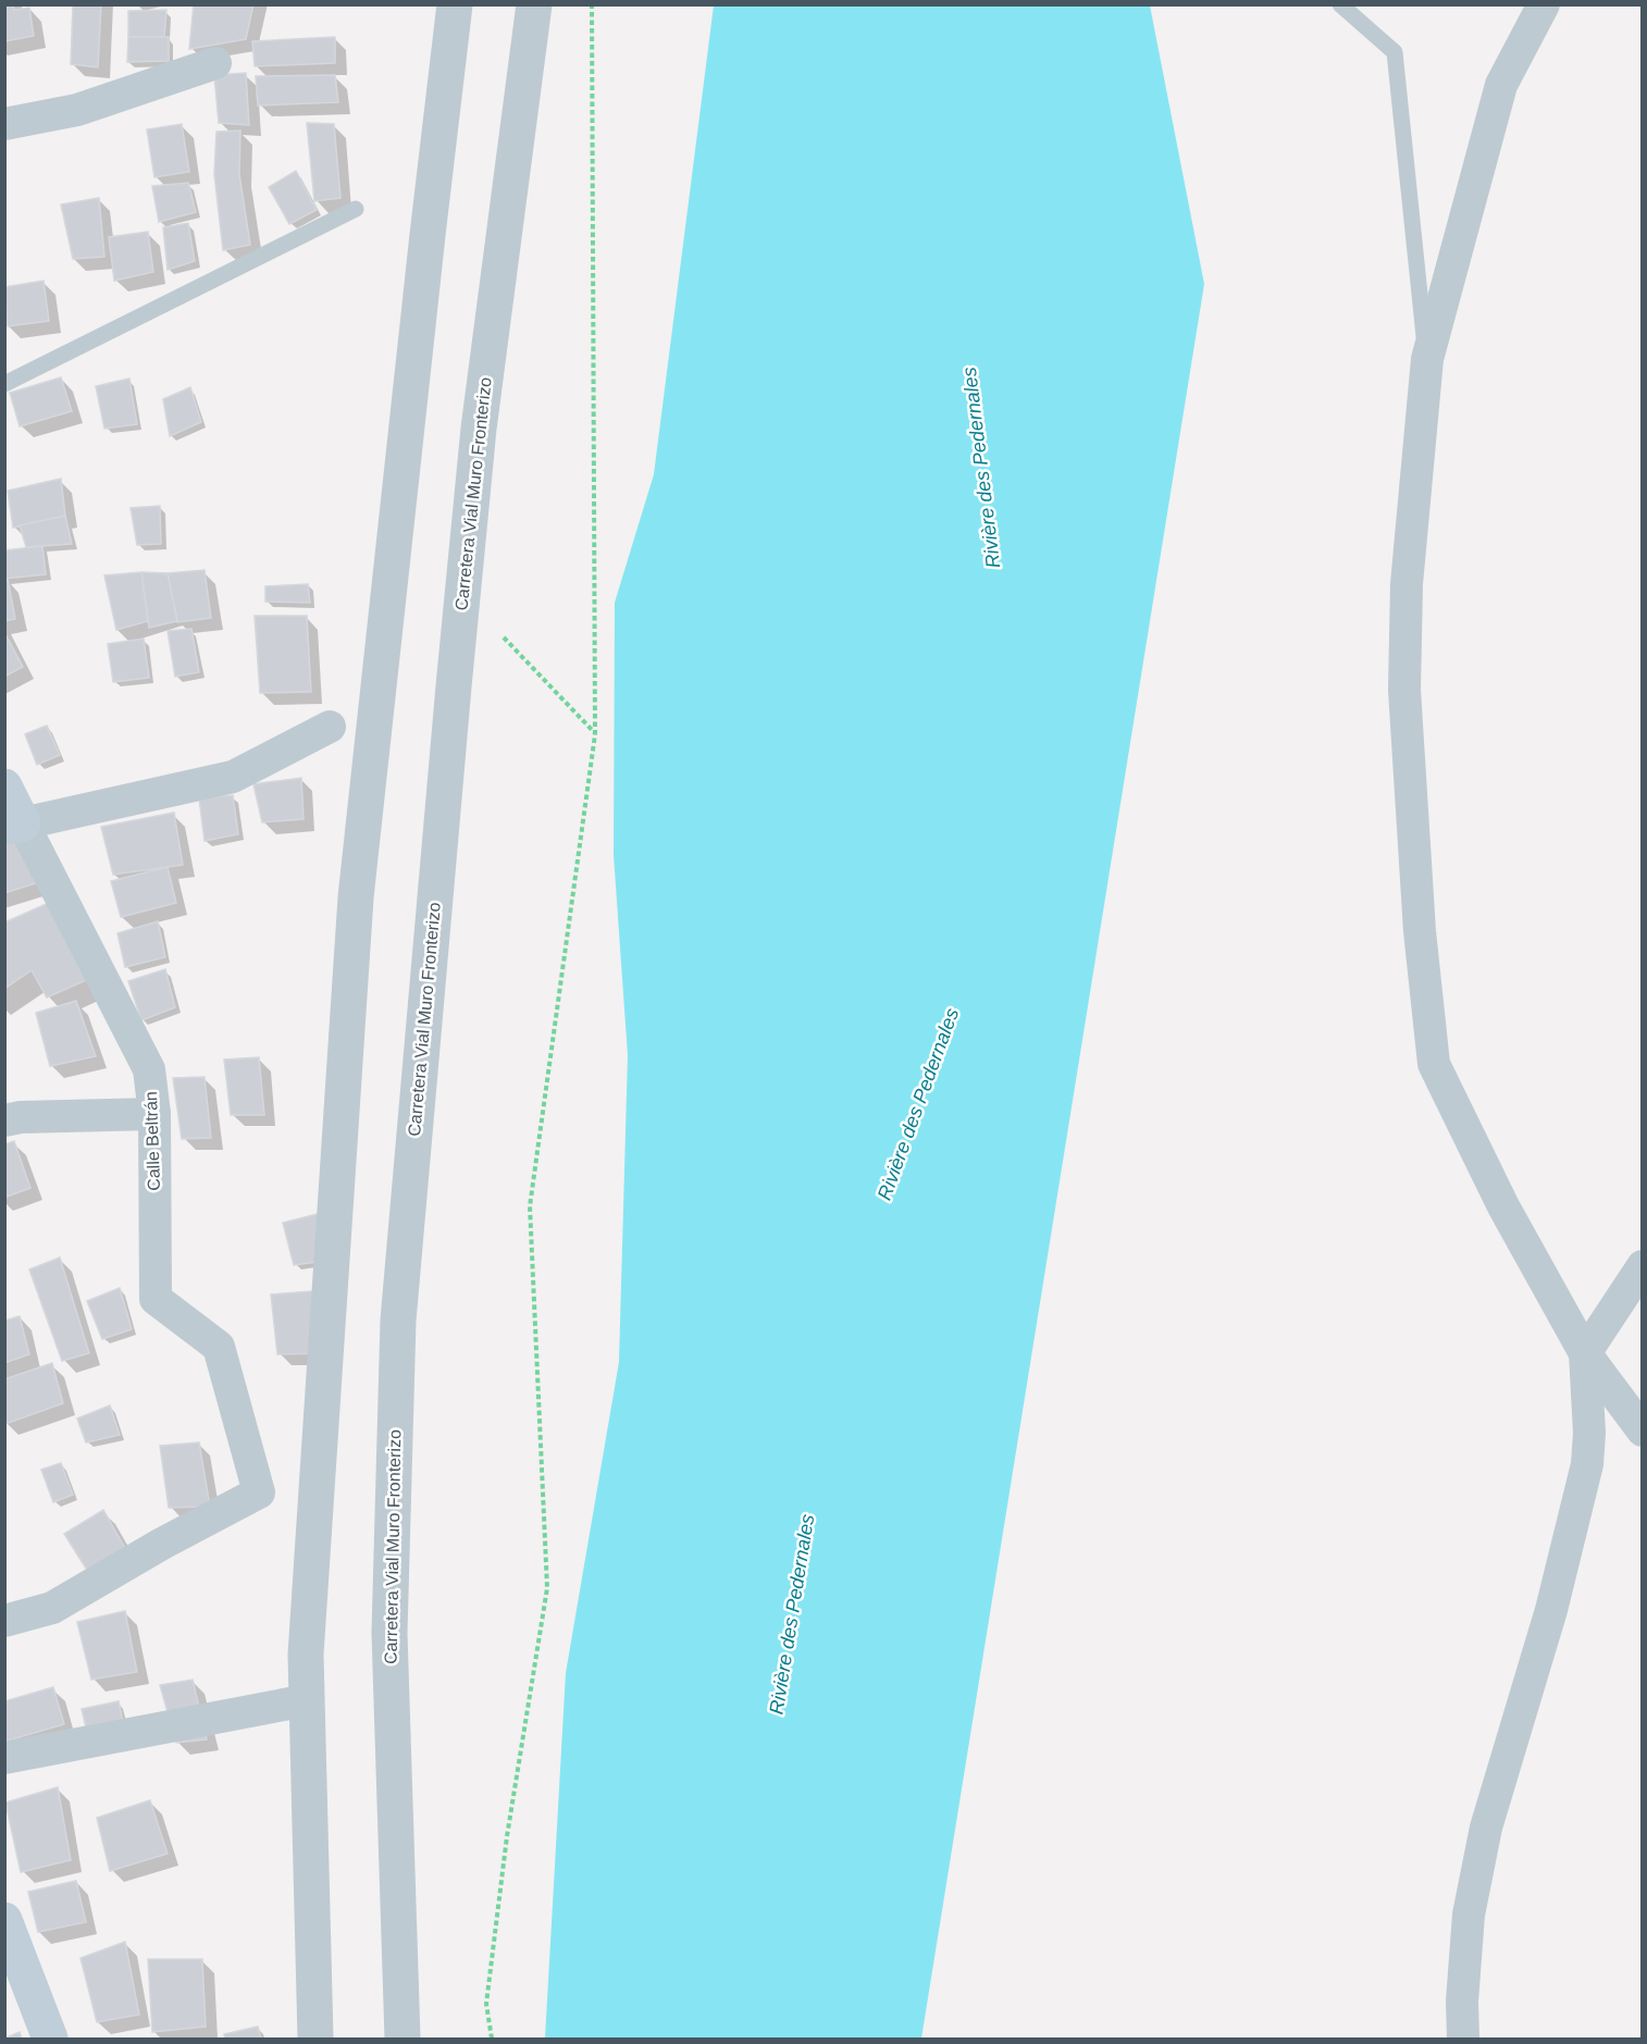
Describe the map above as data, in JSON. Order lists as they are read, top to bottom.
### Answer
{
  "streets": {
    "main road": ["Calle Beltrán"],
    "street": ["Carretera Vial Muro Fronterizo"]
  },
  "water": ["Rivière des Pedernales"]
}
